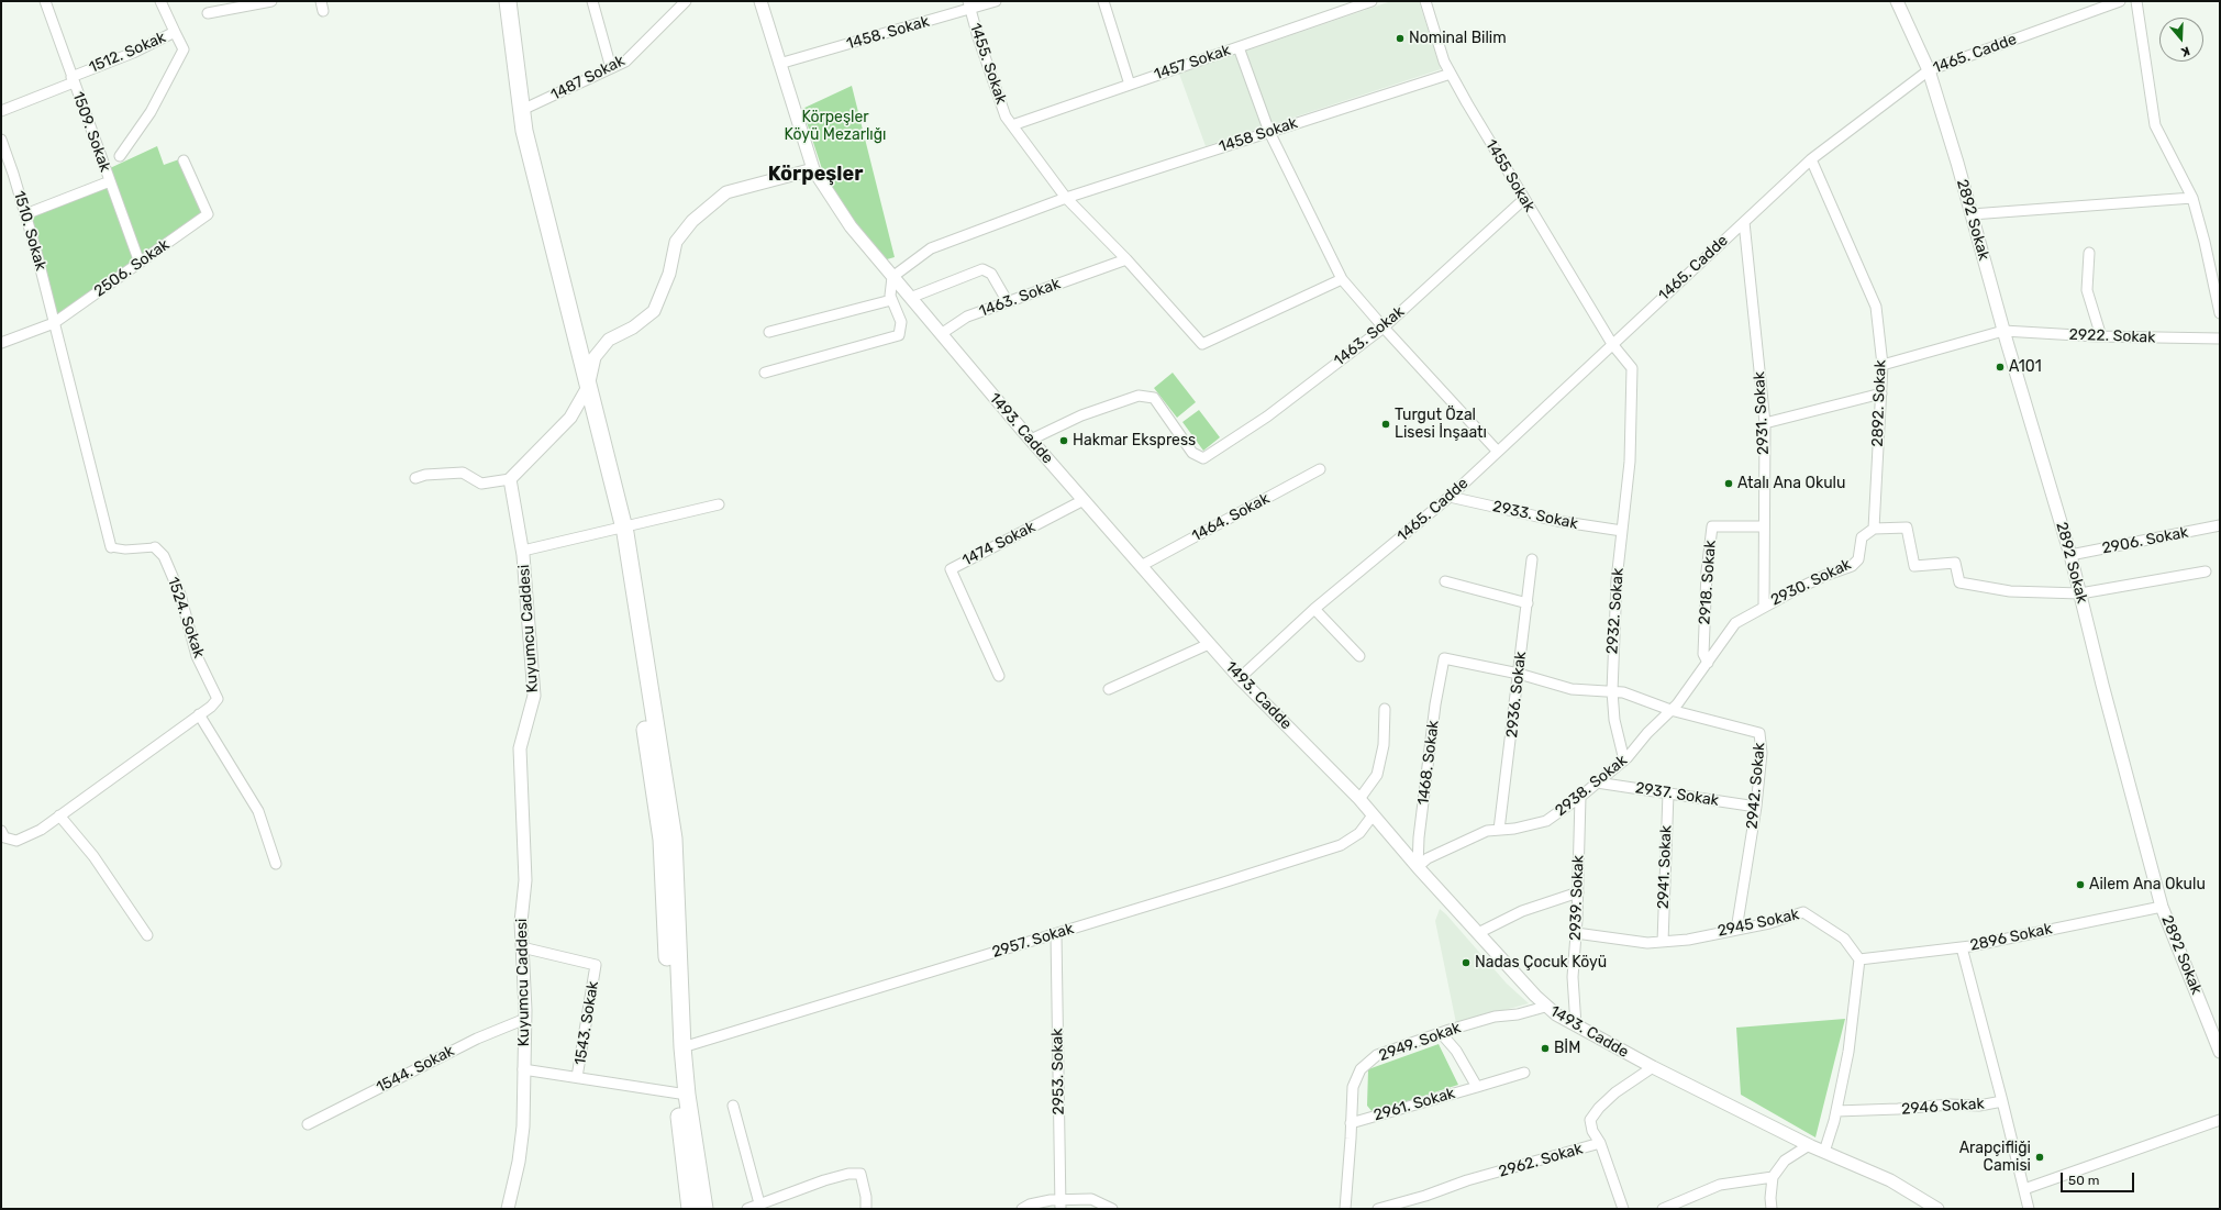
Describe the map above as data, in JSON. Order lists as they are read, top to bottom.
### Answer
{
  "streets": {
    "street": [
      "1458. Sokak",
      "1512. Sokak",
      "1465. Cadde",
      "1457 Sokak",
      "1455. Sokak",
      "1487 Sokak",
      "1509. Sokak",
      "1458 Sokak",
      "1455 Sokak",
      "2892 Sokak",
      "1510. Sokak",
      "2506. Sokak",
      "1463. Sokak",
      "2922. Sokak",
      "2892. Sokak",
      "2931. Sokak",
      "1493. Cadde",
      "2933. Sokak",
      "1464. Sokak",
      "2906. Sokak",
      "1474 Sokak",
      "2918. Sokak",
      "2930. Sokak",
      "2932. Sokak",
      "1524. Sokak",
      "Kuyumcu Caddesi",
      "2936. Sokak",
      "1468. Sokak",
      "2938. Sokak",
      "2942. Sokak",
      "2937. Sokak",
      "2941. Sokak",
      "2939. Sokak",
      "2945 Sokak",
      "2896 Sokak",
      "2957. Sokak",
      "1543. Sokak",
      "2949. Sokak",
      "1544. Sokak",
      "2953. Sokak",
      "2961. Sokak",
      "2946 Sokak",
      "2962. Sokak"
    ]
  },
  "crossings": [
    ["1458. Sokak", "1455. Sokak"],
    ["1458. Sokak", "1493. Cadde"],
    ["1512. Sokak", "1509. Sokak"],
    ["1465. Cadde", "1455 Sokak"],
    ["1465. Cadde", "2892 Sokak"],
    ["1465. Cadde", "2892. Sokak"],
    ["1465. Cadde", "2931. Sokak"],
    ["1465. Cadde", "1493. Cadde"],
    ["1465. Cadde", "2933. Sokak"],
    ["1457 Sokak", "1455. Sokak"],
    ["1455. Sokak", "1458 Sokak"],
    ["1455. Sokak", "1463. Sokak"],
    ["1509. Sokak", "2506. Sokak"],
    ["1458 Sokak", "1455 Sokak"],
    ["1458 Sokak", "1493. Cadde"],
    ["1455 Sokak", "1463. Sokak"],
    ["1455 Sokak", "2932. Sokak"],
    ["2892 Sokak", "2922. Sokak"],
    ["2892 Sokak", "2906. Sokak"],
    ["2892 Sokak", "2896 Sokak"],
    ["1510. Sokak", "2506. Sokak"],
    ["1510. Sokak", "1524. Sokak"],
    ["2506. Sokak", "1524. Sokak"],
    ["1463. Sokak", "1493. Cadde"],
    ["2922. Sokak", "2892. Sokak"],
    ["2892. Sokak", "2930. Sokak"],
    ["2931. Sokak", "2918. Sokak"],
    ["2931. Sokak", "2930. Sokak"],
    ["1493. Cadde", "1464. Sokak"],
    ["1493. Cadde", "1474 Sokak"],
    ["1493. Cadde", "1468. Sokak"],
    ["1493. Cadde", "2938. Sokak"],
    ["1493. Cadde", "2939. Sokak"],
    ["1493. Cadde", "2957. Sokak"],
    ["1493. Cadde", "2949. Sokak"],
    ["1493. Cadde", "2962. Sokak"],
    ["2933. Sokak", "2932. Sokak"],
    ["2918. Sokak", "2930. Sokak"],
    ["2918. Sokak", "2938. Sokak"],
    ["2930. Sokak", "2938. Sokak"],
    ["2932. Sokak", "2938. Sokak"],
    ["Kuyumcu Caddesi", "1543. Sokak"],
    ["Kuyumcu Caddesi", "1544. Sokak"],
    ["2936. Sokak", "1468. Sokak"],
    ["2936. Sokak", "2938. Sokak"],
    ["1468. Sokak", "2938. Sokak"],
    ["2938. Sokak", "2942. Sokak"],
    ["2938. Sokak", "2937. Sokak"],
    ["2938. Sokak", "2939. Sokak"],
    ["2942. Sokak", "2937. Sokak"],
    ["2942. Sokak", "2945 Sokak"],
    ["2937. Sokak", "2941. Sokak"],
    ["2941. Sokak", "2945 Sokak"],
    ["2939. Sokak", "2945 Sokak"],
    ["2945 Sokak", "2896 Sokak"],
    ["2957. Sokak", "2953. Sokak"],
    ["2949. Sokak", "2961. Sokak"]
  ],
  "districts": ["Körpeşler"],
  "parks": ["Körpeşler Köyü Mezarlığı"],
  "places": [
    "Nominal Bilim",
    "A101",
    "Turgut Özal Lisesi İnşaatı",
    "Hakmar Ekspress",
    "Atalı Ana Okulu",
    "Ailem Ana Okulu",
    "Nadas Çocuk Köyü",
    "BİM",
    "Arapçifliği Camisi"
  ],
  "scale_bar": "50 m",
  "north": "bottom"
}
